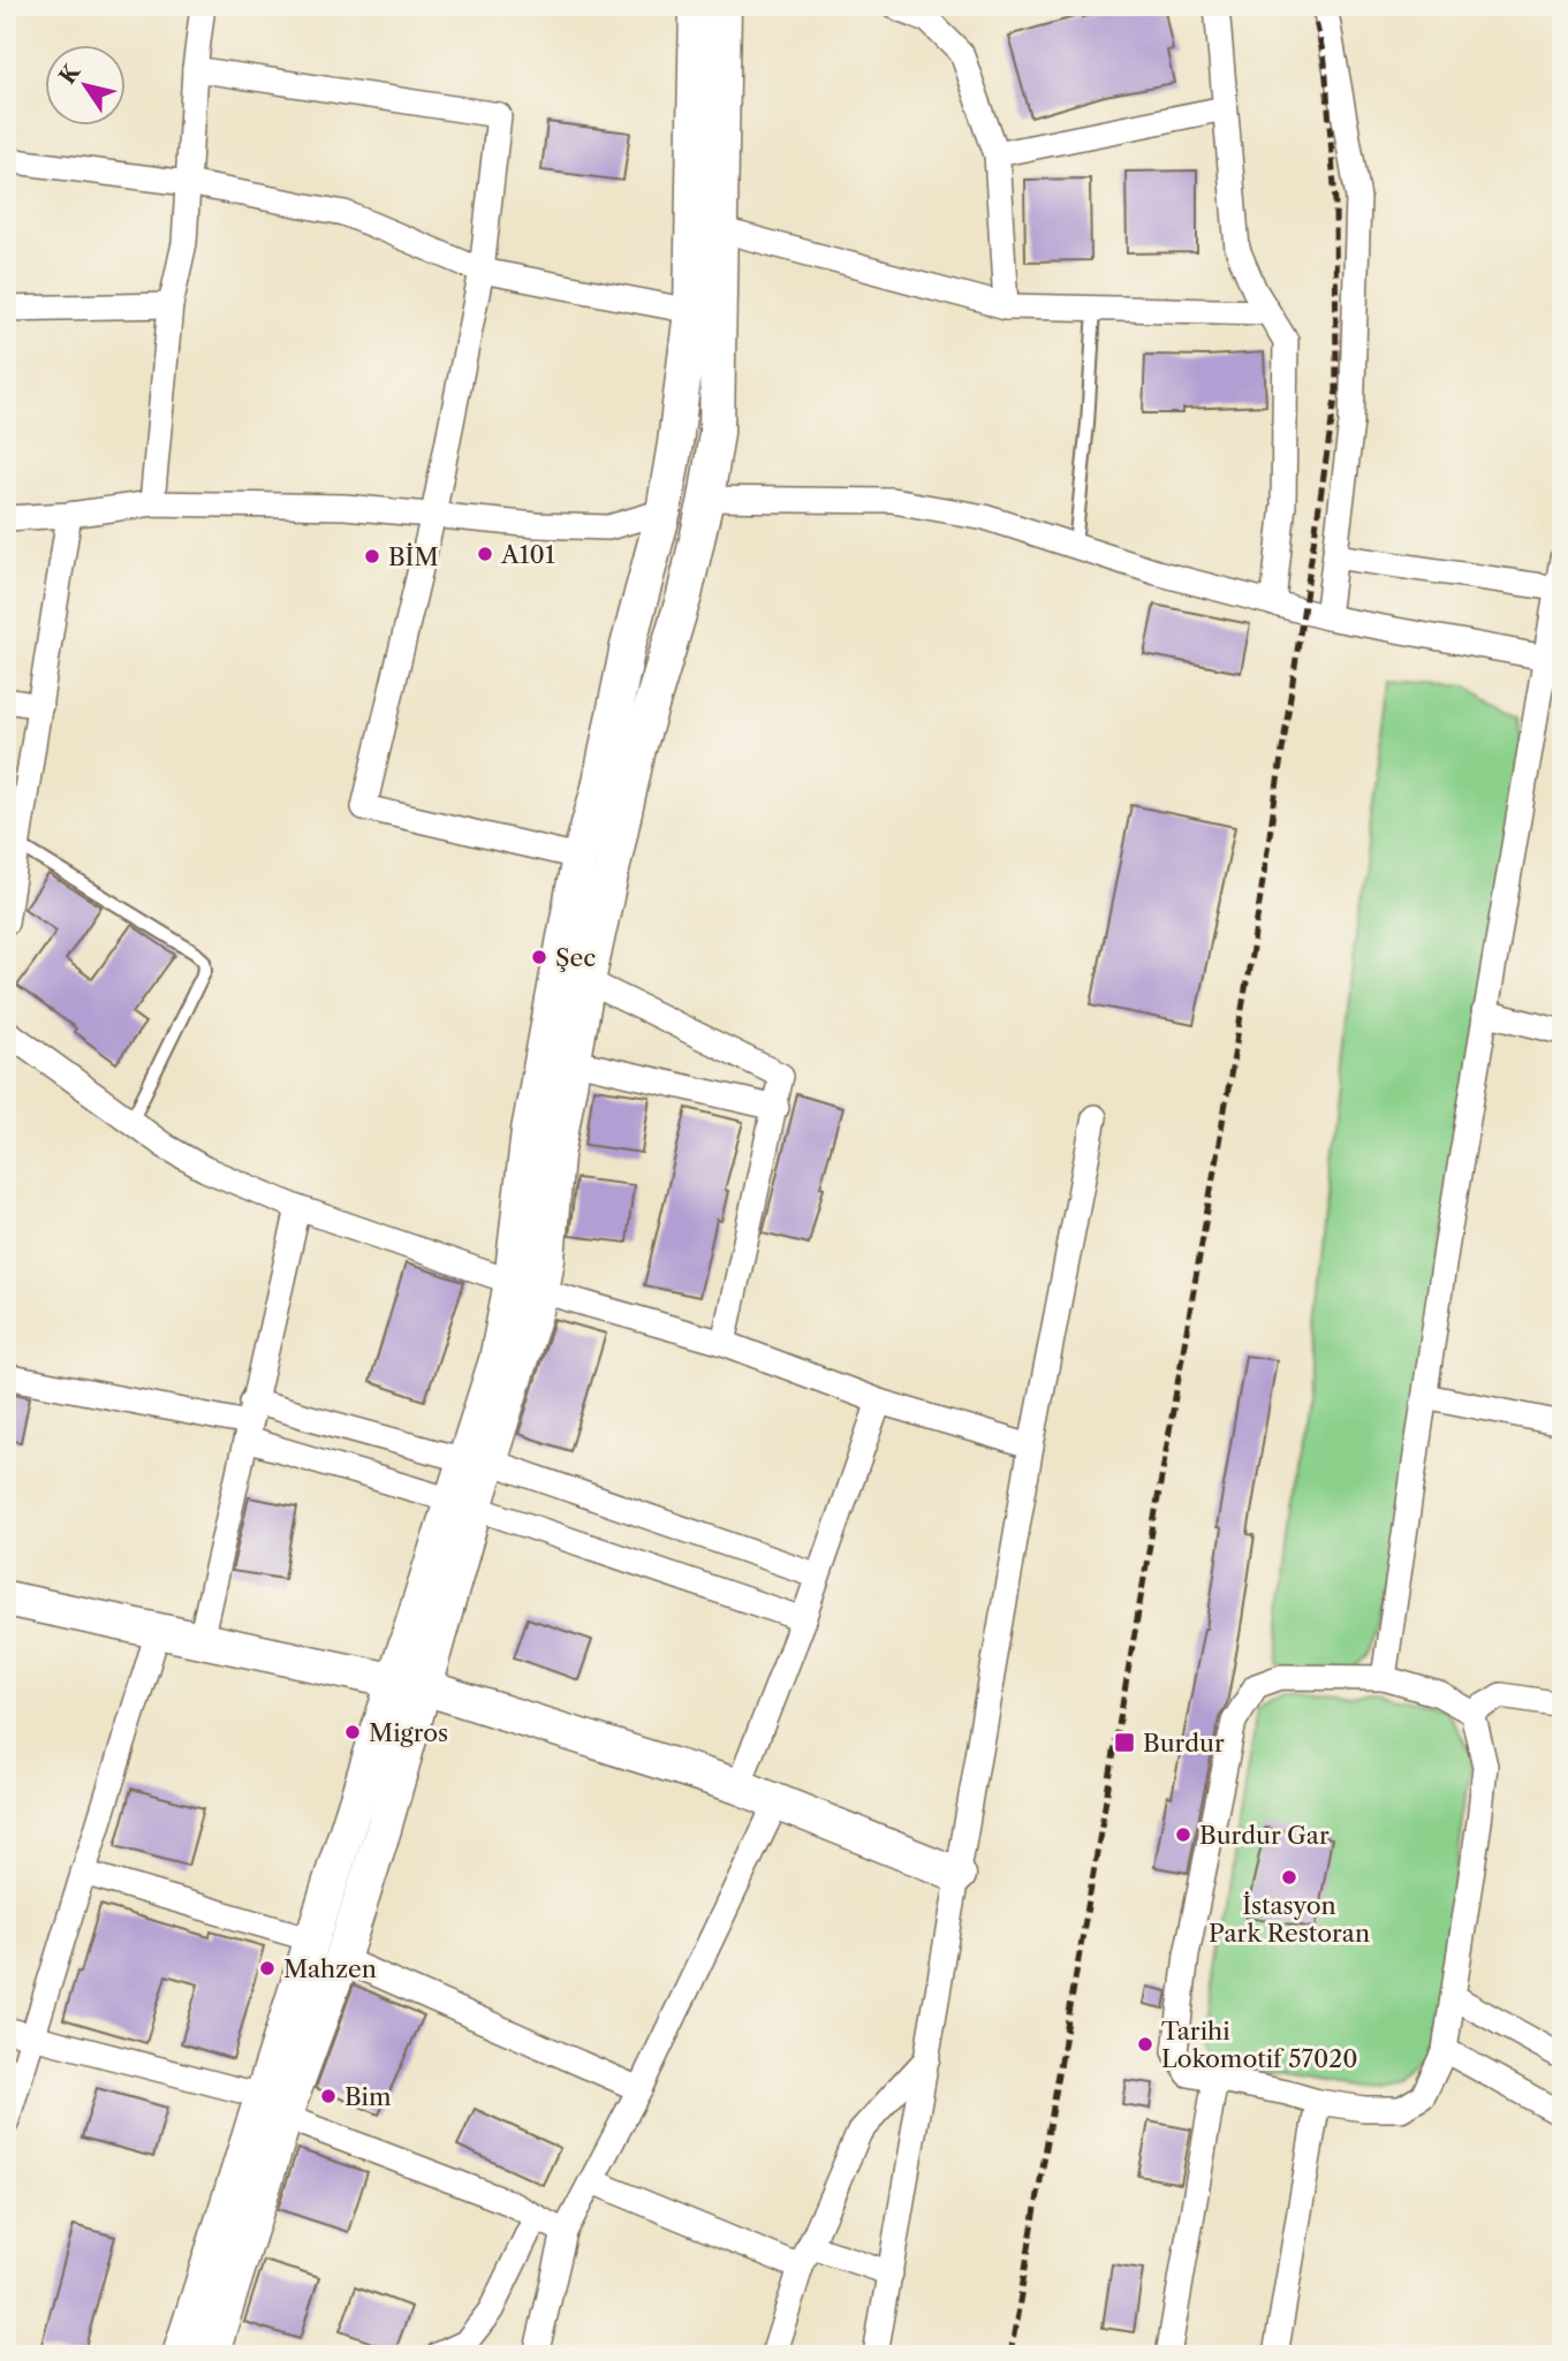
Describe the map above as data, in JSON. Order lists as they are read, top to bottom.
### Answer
{
  "places": {
    "other": [
      "A101",
      "BİM",
      "Şec",
      "Migros",
      "Burdur Gar",
      "İstasyon Park Restoran",
      "Mahzen",
      "Tarihi Lokomotif 57020",
      "Bim"
    ],
    "transit": ["Burdur"]
  },
  "north": "top left"
}
